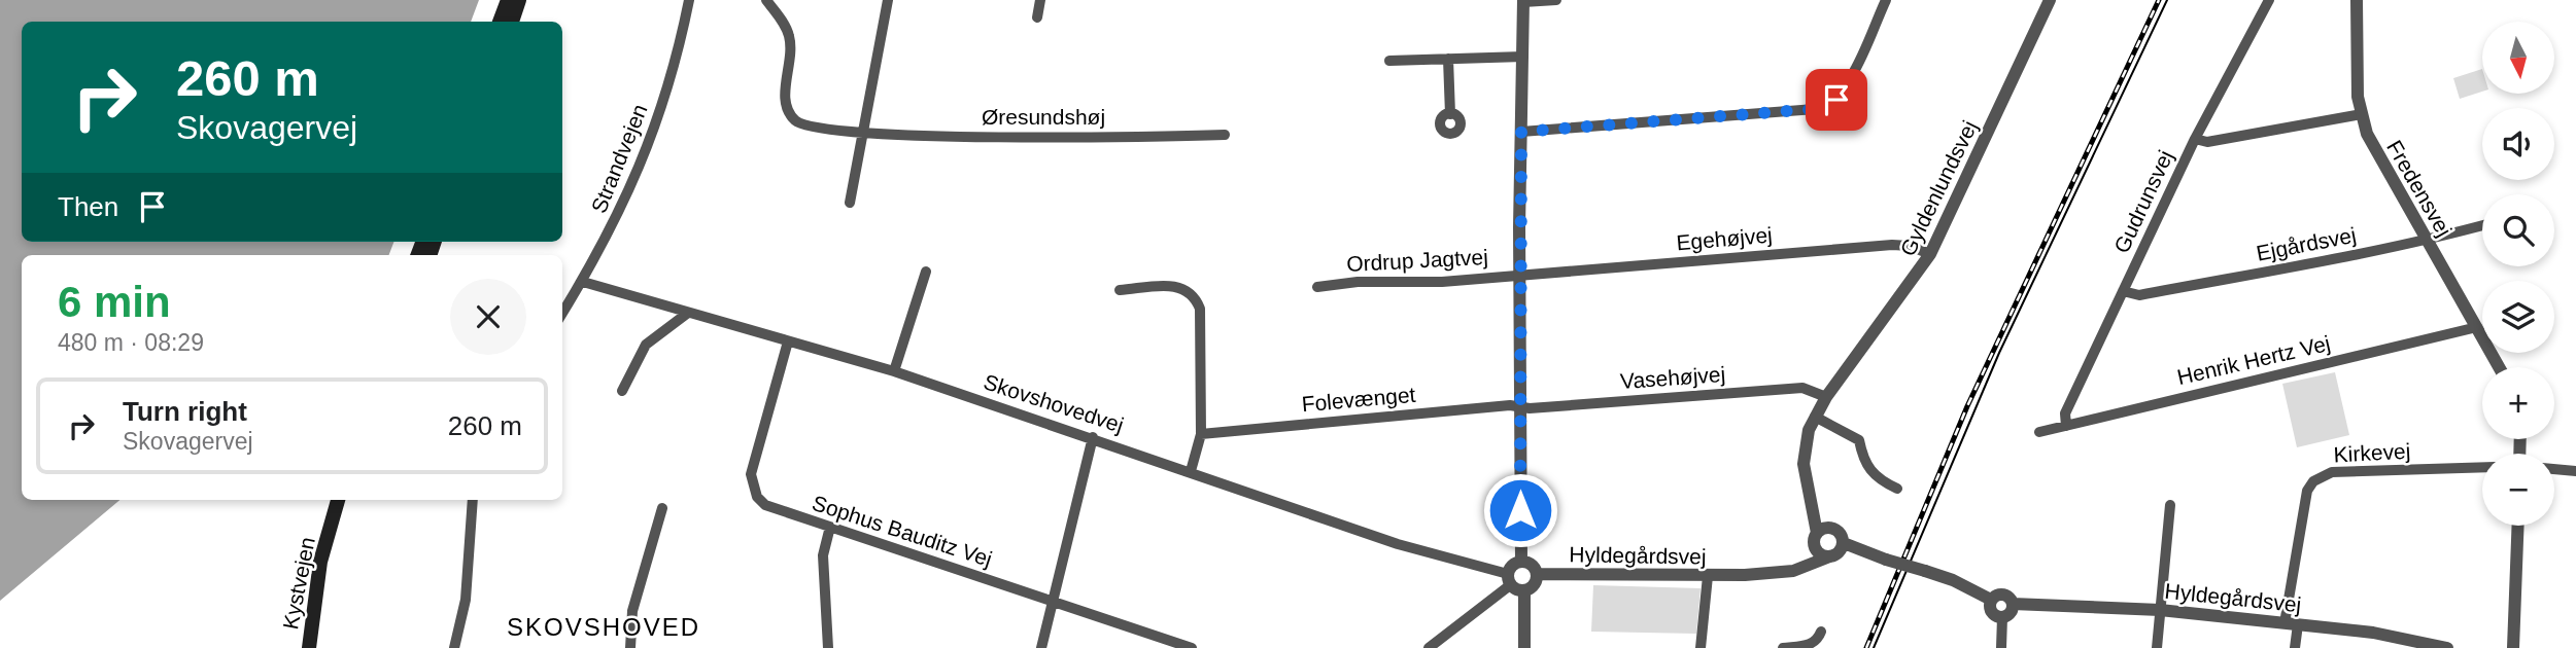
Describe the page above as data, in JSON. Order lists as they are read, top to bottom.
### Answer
{
  "streets": {
    "main road": ["Kystvejen"],
    "street": [
      "Øresundshøj",
      "Strandvejen",
      "Gyldenlundsvej",
      "Fredensvej",
      "Gudrunsvej",
      "Egehøjvej",
      "Ejgårdsvej",
      "Ordrup Jagtvej",
      "Henrik Hertz Vej",
      "Vasehøjvej",
      "Folevænget",
      "Skovshovedvej",
      "Kirkevej",
      "Sophus Bauditz Vej",
      "Hyldegårdsvej"
    ]
  },
  "crossings": [
    ["Strandvejen", "Skovshovedvej"],
    ["Gyldenlundsvej", "Egehøjvej"],
    ["Gyldenlundsvej", "Vasehøjvej"],
    ["Gyldenlundsvej", "Hyldegårdsvej"],
    ["Fredensvej", "Ejgårdsvej"],
    ["Fredensvej", "Henrik Hertz Vej"],
    ["Gudrunsvej", "Ejgårdsvej"],
    ["Gudrunsvej", "Henrik Hertz Vej"],
    ["Egehøjvej", "Ordrup Jagtvej"],
    ["Ordrup Jagtvej", "Vasehøjvej"],
    ["Ordrup Jagtvej", "Folevænget"],
    ["Ordrup Jagtvej", "Skovshovedvej"],
    ["Ordrup Jagtvej", "Hyldegårdsvej"],
    ["Vasehøjvej", "Folevænget"],
    ["Skovshovedvej", "Sophus Bauditz Vej"],
    ["Skovshovedvej", "Hyldegårdsvej"],
    ["Kirkevej", "Hyldegårdsvej"]
  ],
  "districts": ["SKOVSHOVED"],
  "north": "bottom",
  "page": {
    "map_buttons": ["+", "−"],
    "turn": ["260 m", "Skovagervej"],
    "then": "Then",
    "heading": ["6 min", "480 m · 08:29"],
    "list": [
      {
        "name": "Turn right",
        "note": "Skovagervej",
        "value": "260 m"
      }
    ]
  }
}
